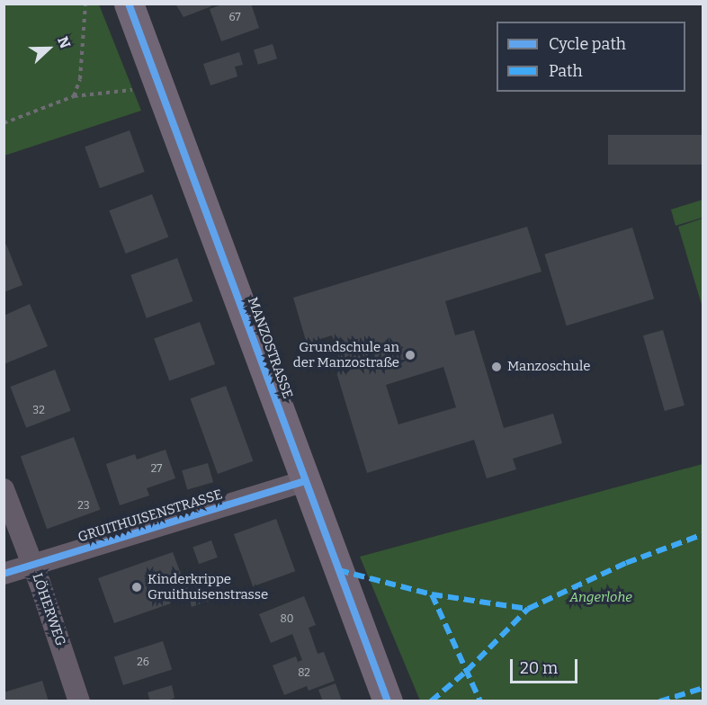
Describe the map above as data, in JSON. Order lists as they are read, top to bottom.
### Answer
{
  "streets": {
    "street": ["MANZOSTRASSE", "GRUITHUISENSTRASSE", "LÖHERWEG"]
  },
  "crossings": [
    ["MANZOSTRASSE", "GRUITHUISENSTRASSE"],
    ["GRUITHUISENSTRASSE", "LÖHERWEG"]
  ],
  "parks": ["Angerlohe"],
  "places": ["Grundschule an der Manzostraße", "Manzoschule", "Kinderkrippe Gruithuisenstrasse"],
  "house_numbers": [
    "67",
    "32",
    "27",
    "23",
    "80",
    "26",
    "82"
  ],
  "legend": ["Cycle path", "Path"],
  "scale_bar": "20 m",
  "north": "right"
}
